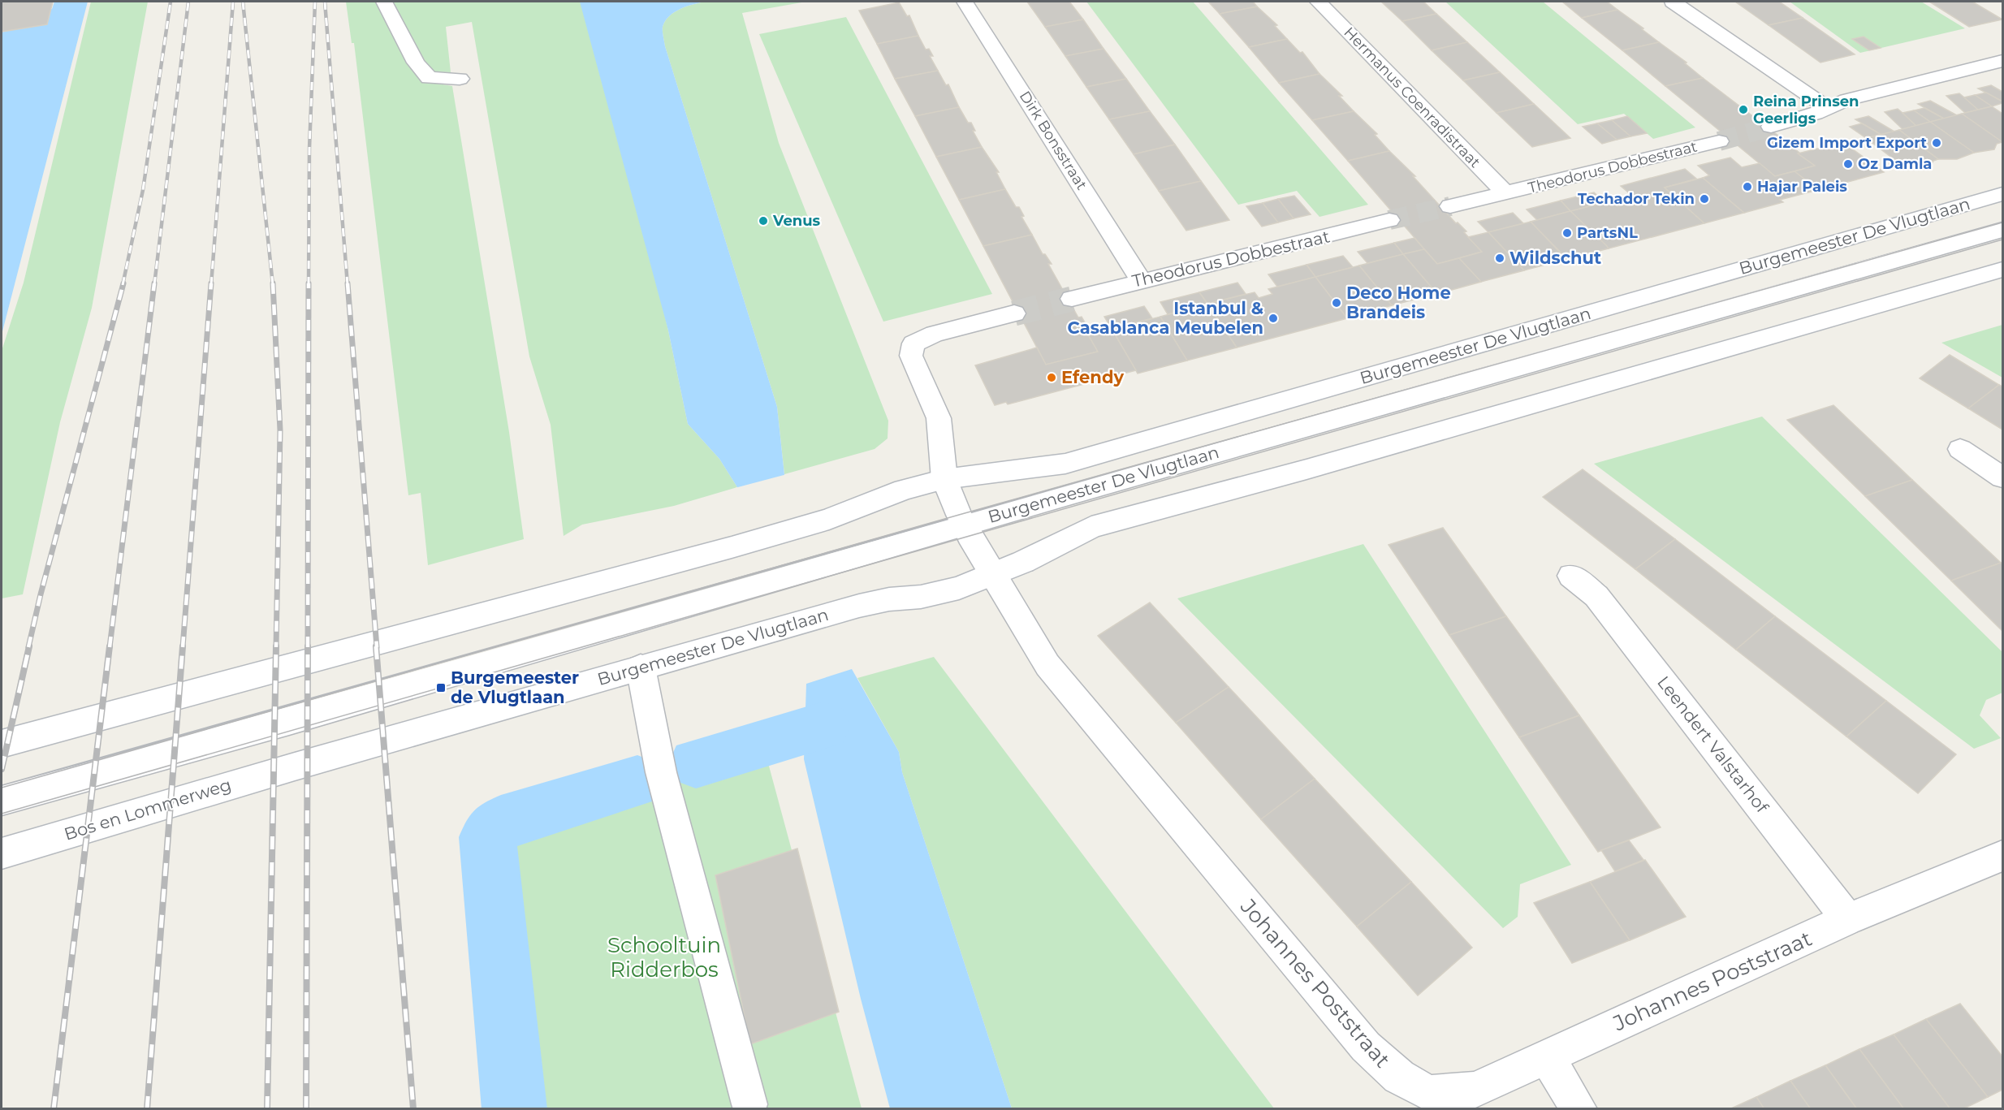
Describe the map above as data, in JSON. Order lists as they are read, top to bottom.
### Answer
{
  "streets": {
    "street": [
      "Hermanus Coenradistraat",
      "Dirk Bonsstraat",
      "Theodorus Dobbestraat",
      "Burgemeester De Vlugtlaan",
      "Leendert Valstarhof",
      "Bos en Lommerweg",
      "Johannes Poststraat"
    ]
  },
  "crossings": [
    ["Hermanus Coenradistraat", "Theodorus Dobbestraat"],
    ["Dirk Bonsstraat", "Theodorus Dobbestraat"],
    ["Burgemeester De Vlugtlaan", "Bos en Lommerweg"],
    ["Burgemeester De Vlugtlaan", "Johannes Poststraat"],
    ["Leendert Valstarhof", "Johannes Poststraat"]
  ],
  "parks": ["Schooltuin Ridderbos"],
  "places": {
    "other": [
      "Reina Prinsen Geerligs",
      "Gizem Import Export",
      "Oz Damla",
      "Hajar Paleis",
      "Techador Tekin",
      "Venus",
      "PartsNL",
      "Wildschut",
      "Deco Home Brandeis",
      "Istanbul & Casablanca Meubelen",
      "Efendy"
    ],
    "transit": ["Burgemeester de Vlugtlaan"]
  }
}
